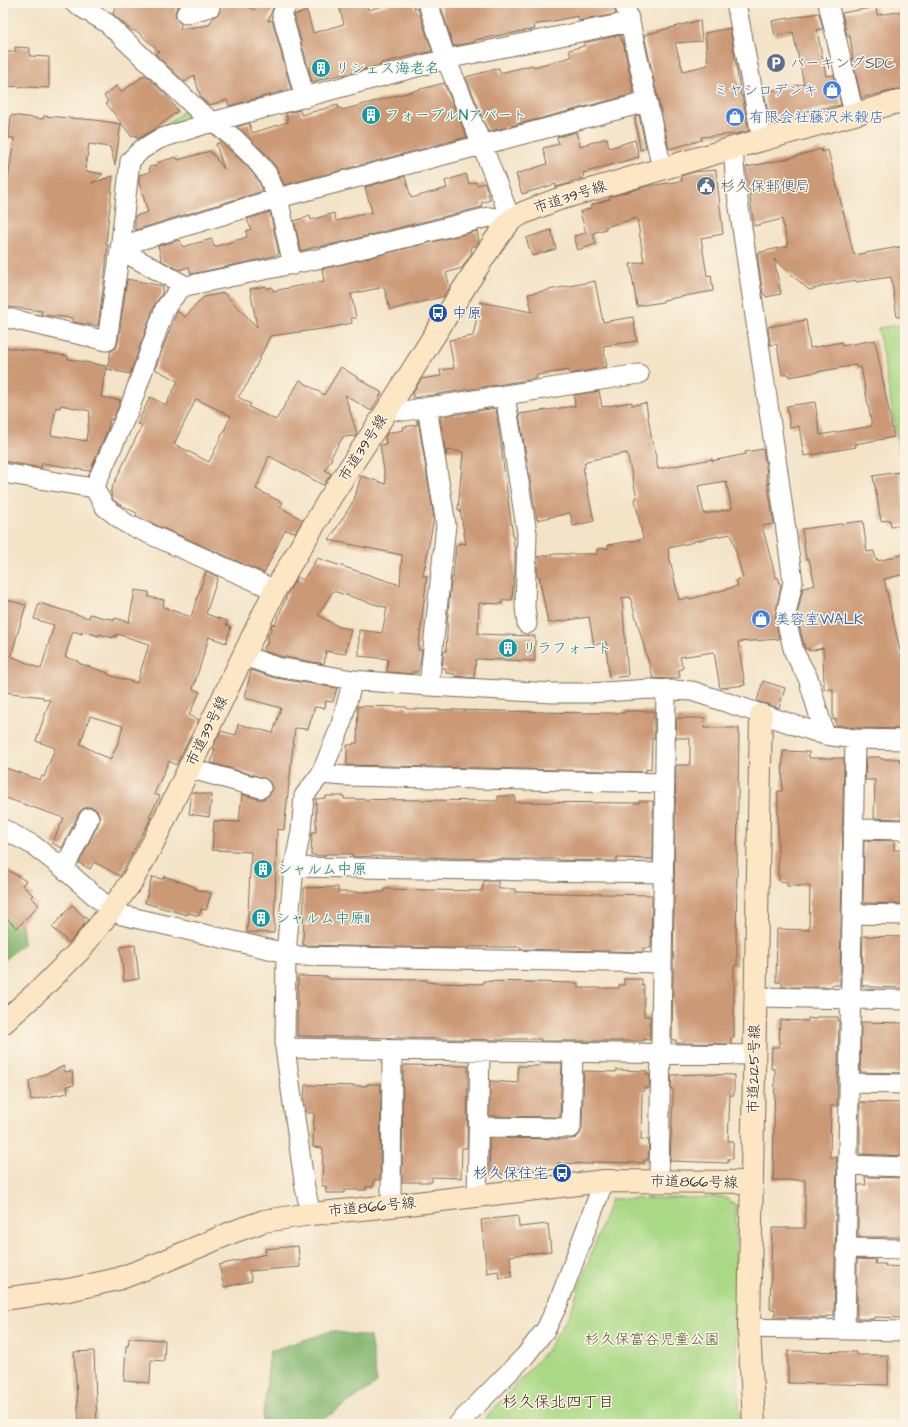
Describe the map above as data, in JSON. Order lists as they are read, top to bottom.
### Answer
{
  "streets": {
    "street": ["市道39号線", "市道2125号線", "市道866号線"]
  },
  "crossings": [
    ["市道2125号線", "市道866号線"]
  ],
  "districts": ["杉久保北四丁目"],
  "parks": ["杉久保富谷児童公園"],
  "places": {
    "parking": ["パーキングSDC"],
    "building": [
      "リシェス海老名",
      "フォーブルNアパート",
      "リラフォート",
      "シャルム中原",
      "シャルム中原II"
    ],
    "shop": ["ミヤシロデンキ", "有限会社藤沢米穀店", "美容室WALK"],
    "public building": ["杉久保郵便局"],
    "bus stop": ["中原", "杉久保住宅"]
  }
}
